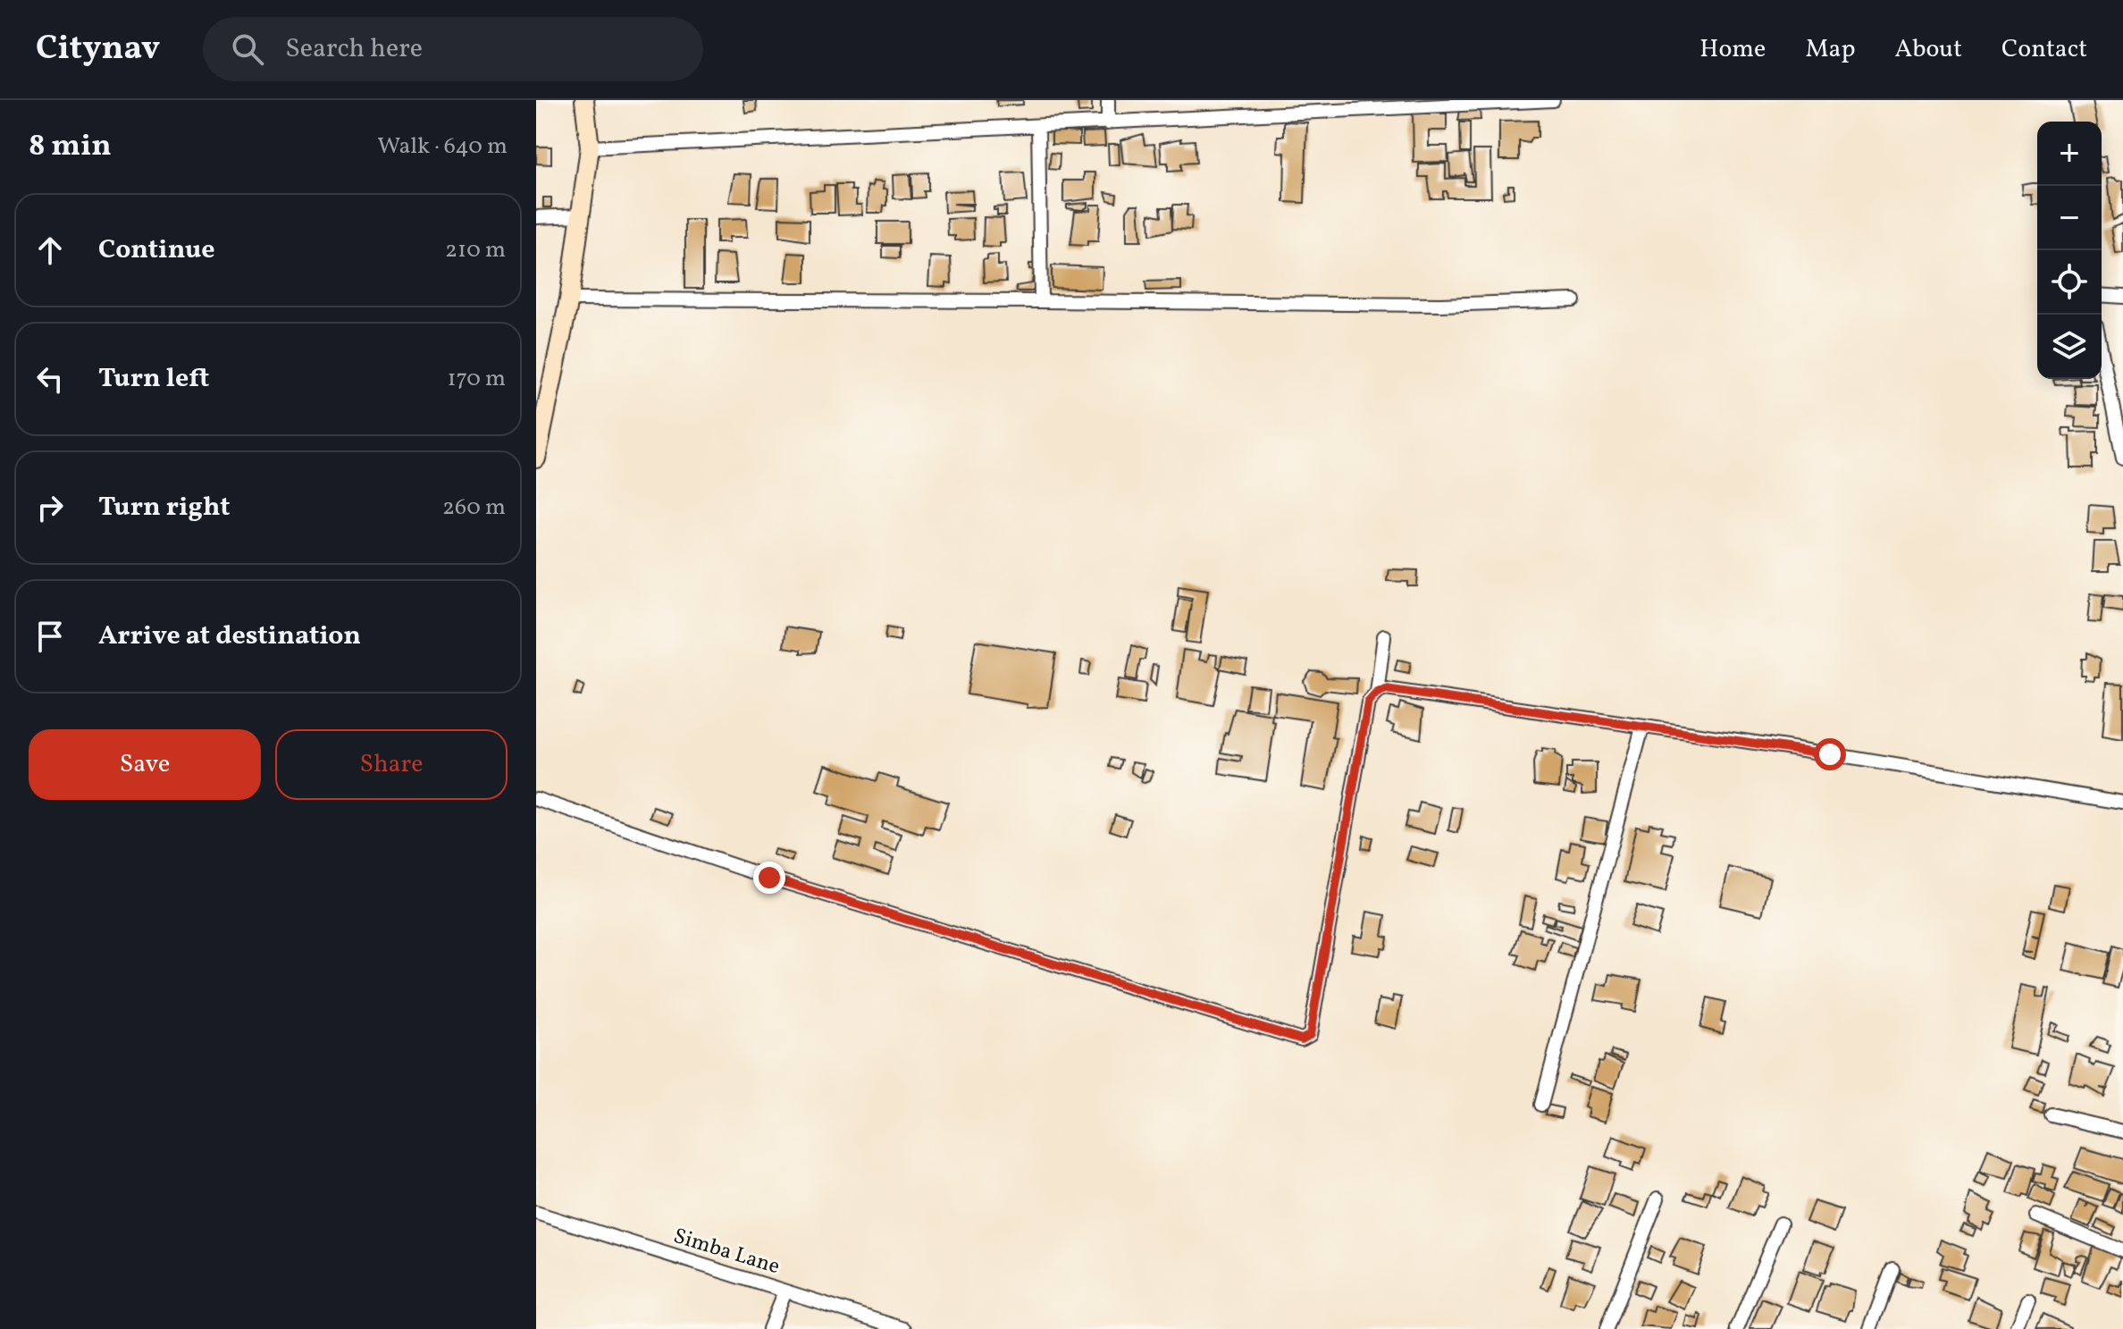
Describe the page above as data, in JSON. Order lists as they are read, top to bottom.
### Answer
{
  "streets": {
    "street": ["Simba Lane"]
  },
  "page": {
    "header": "Citynav",
    "search": "Search here",
    "nav": [
      "Home",
      "Map",
      "About",
      "Contact"
    ],
    "heading": ["8 min", "Walk · 640 m"],
    "map_buttons": ["+", "−"],
    "list": [
      ["Continue", "210 m"],
      ["Turn left", "170 m"],
      ["Turn right", "260 m"],
      "Arrive at destination"
    ],
    "buttons": ["Save", "Share"]
  }
}
